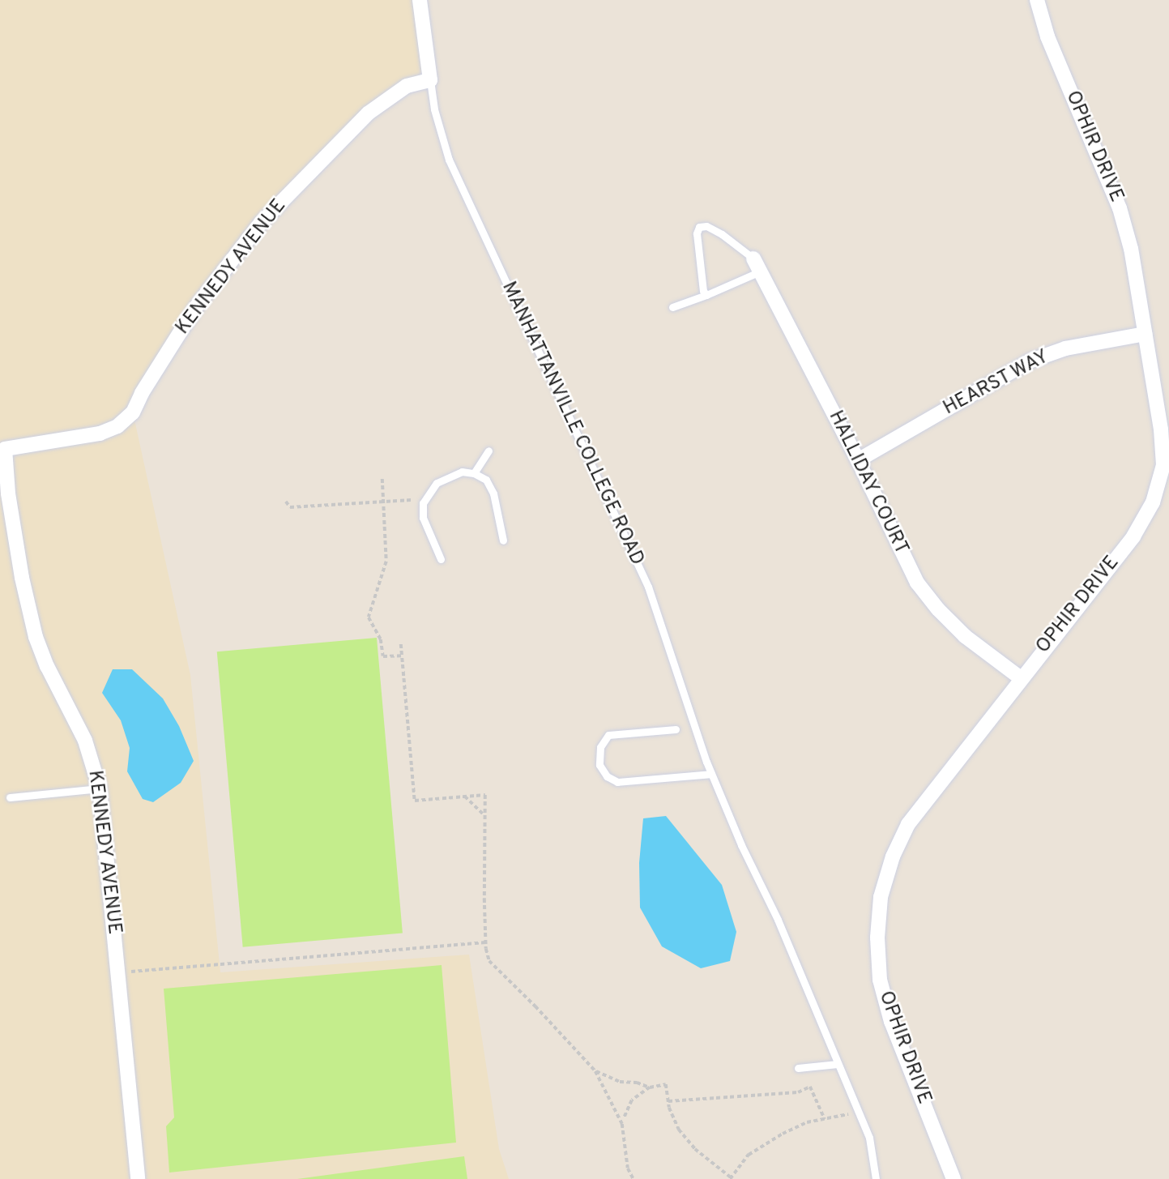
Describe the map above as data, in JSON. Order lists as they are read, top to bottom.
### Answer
{
  "streets": {
    "street": [
      "OPHIR DRIVE",
      "KENNEDY AVENUE",
      "HEARST WAY",
      "MANHATTANVILLE COLLEGE ROAD",
      "HALLIDAY COURT"
    ]
  },
  "crossings": [
    ["OPHIR DRIVE", "HEARST WAY"],
    ["OPHIR DRIVE", "HALLIDAY COURT"],
    ["KENNEDY AVENUE", "MANHATTANVILLE COLLEGE ROAD"],
    ["HEARST WAY", "HALLIDAY COURT"]
  ]
}
